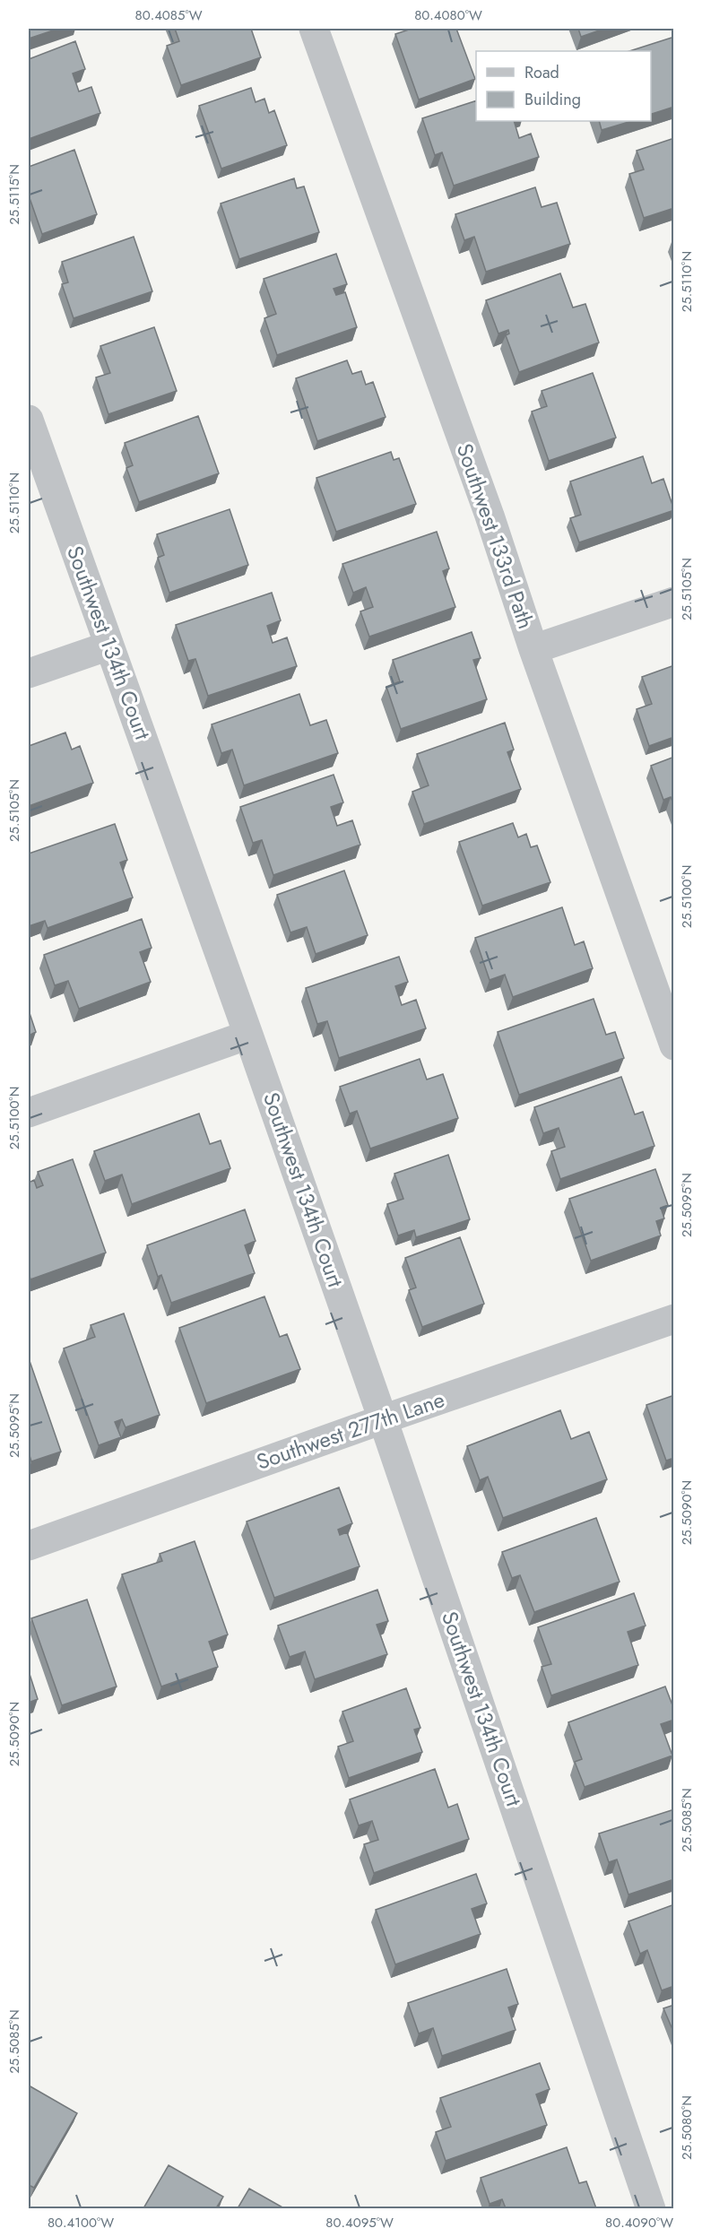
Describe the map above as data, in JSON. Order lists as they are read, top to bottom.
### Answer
{
  "streets": {
    "street": ["Southwest 133rd Path", "Southwest 134th Court", "Southwest 277th Lane"]
  },
  "crossings": [
    ["Southwest 134th Court", "Southwest 277th Lane"]
  ],
  "legend": ["Road", "Building"],
  "coordinates": [
    "80.4085°W",
    "80.4080°W",
    "25.5115°N",
    "25.5110°N",
    "25.5105°N",
    "25.5100°N",
    "25.5095°N",
    "25.5090°N",
    "25.5085°N",
    "25.5080°N",
    "80.4100°W",
    "80.4095°W",
    "80.4090°W"
  ]
}
